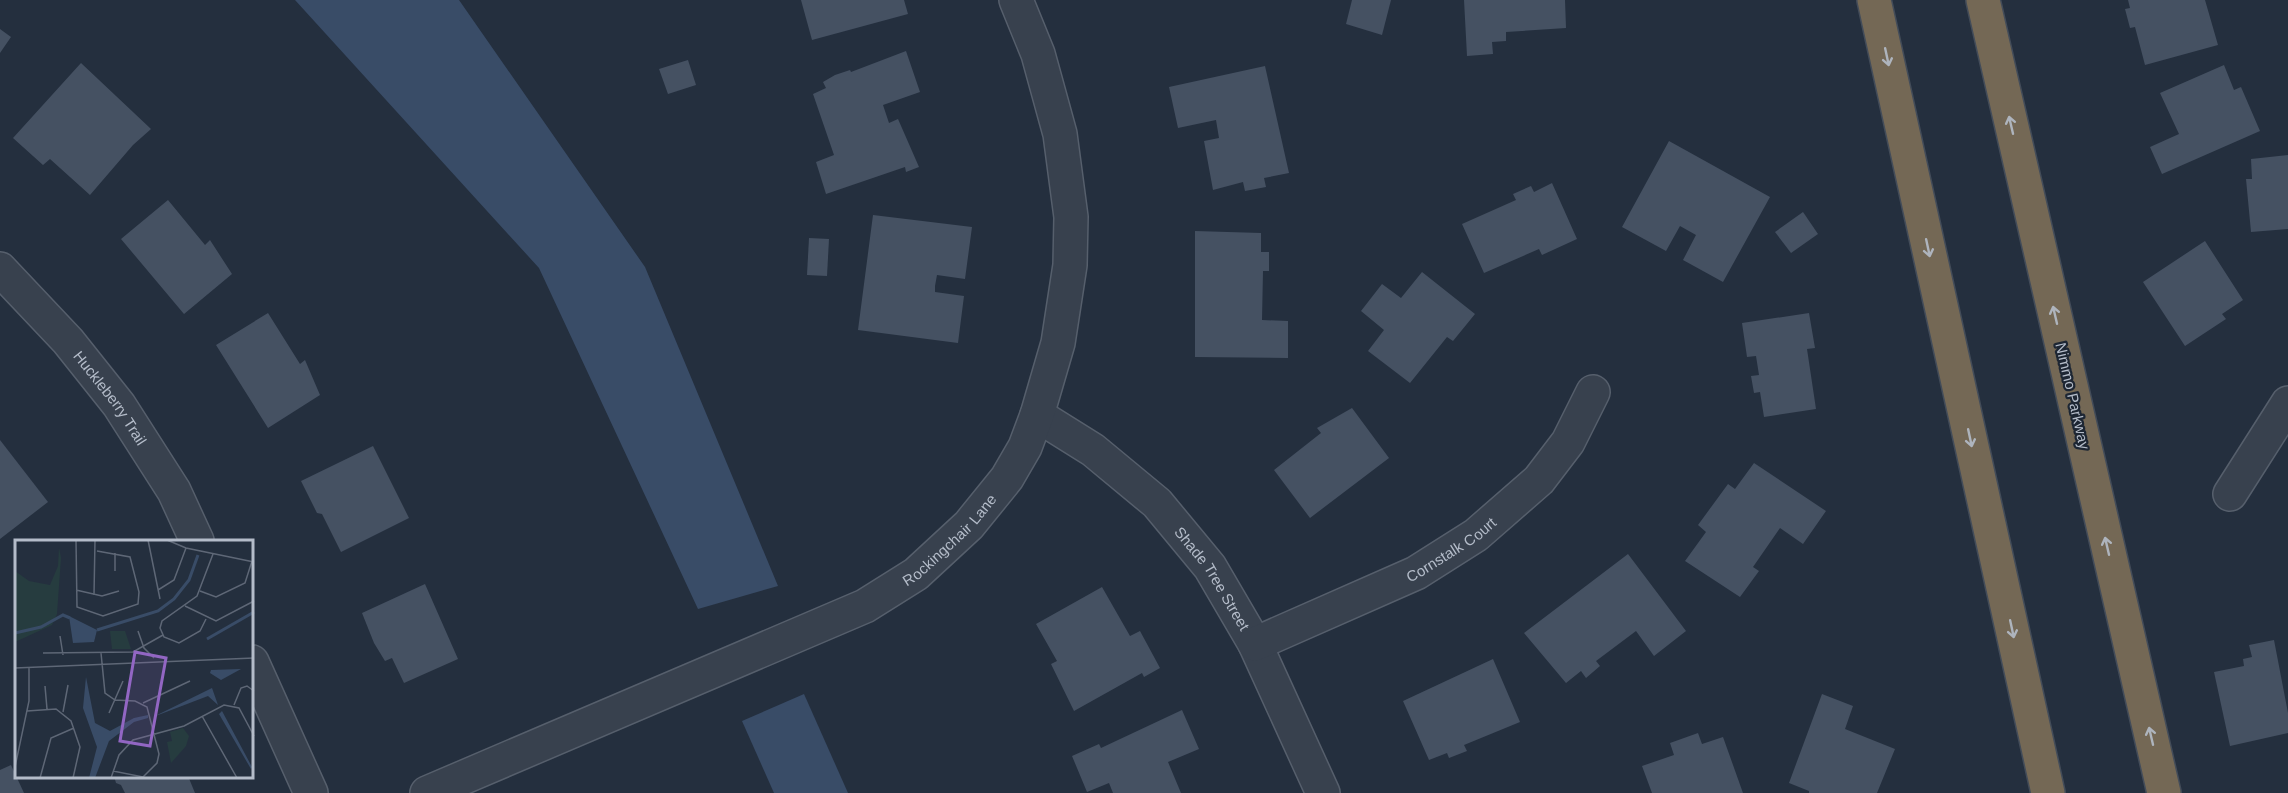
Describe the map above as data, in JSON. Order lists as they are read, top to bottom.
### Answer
{
  "streets": {
    "highway": ["Nimmo Parkway"],
    "street": [
      "Huckleberry Trail",
      "Rockingchair Lane",
      "Cornstalk Court",
      "Shade Tree Street"
    ]
  },
  "crossings": [
    ["Rockingchair Lane", "Shade Tree Street"],
    ["Cornstalk Court", "Shade Tree Street"]
  ]
}
